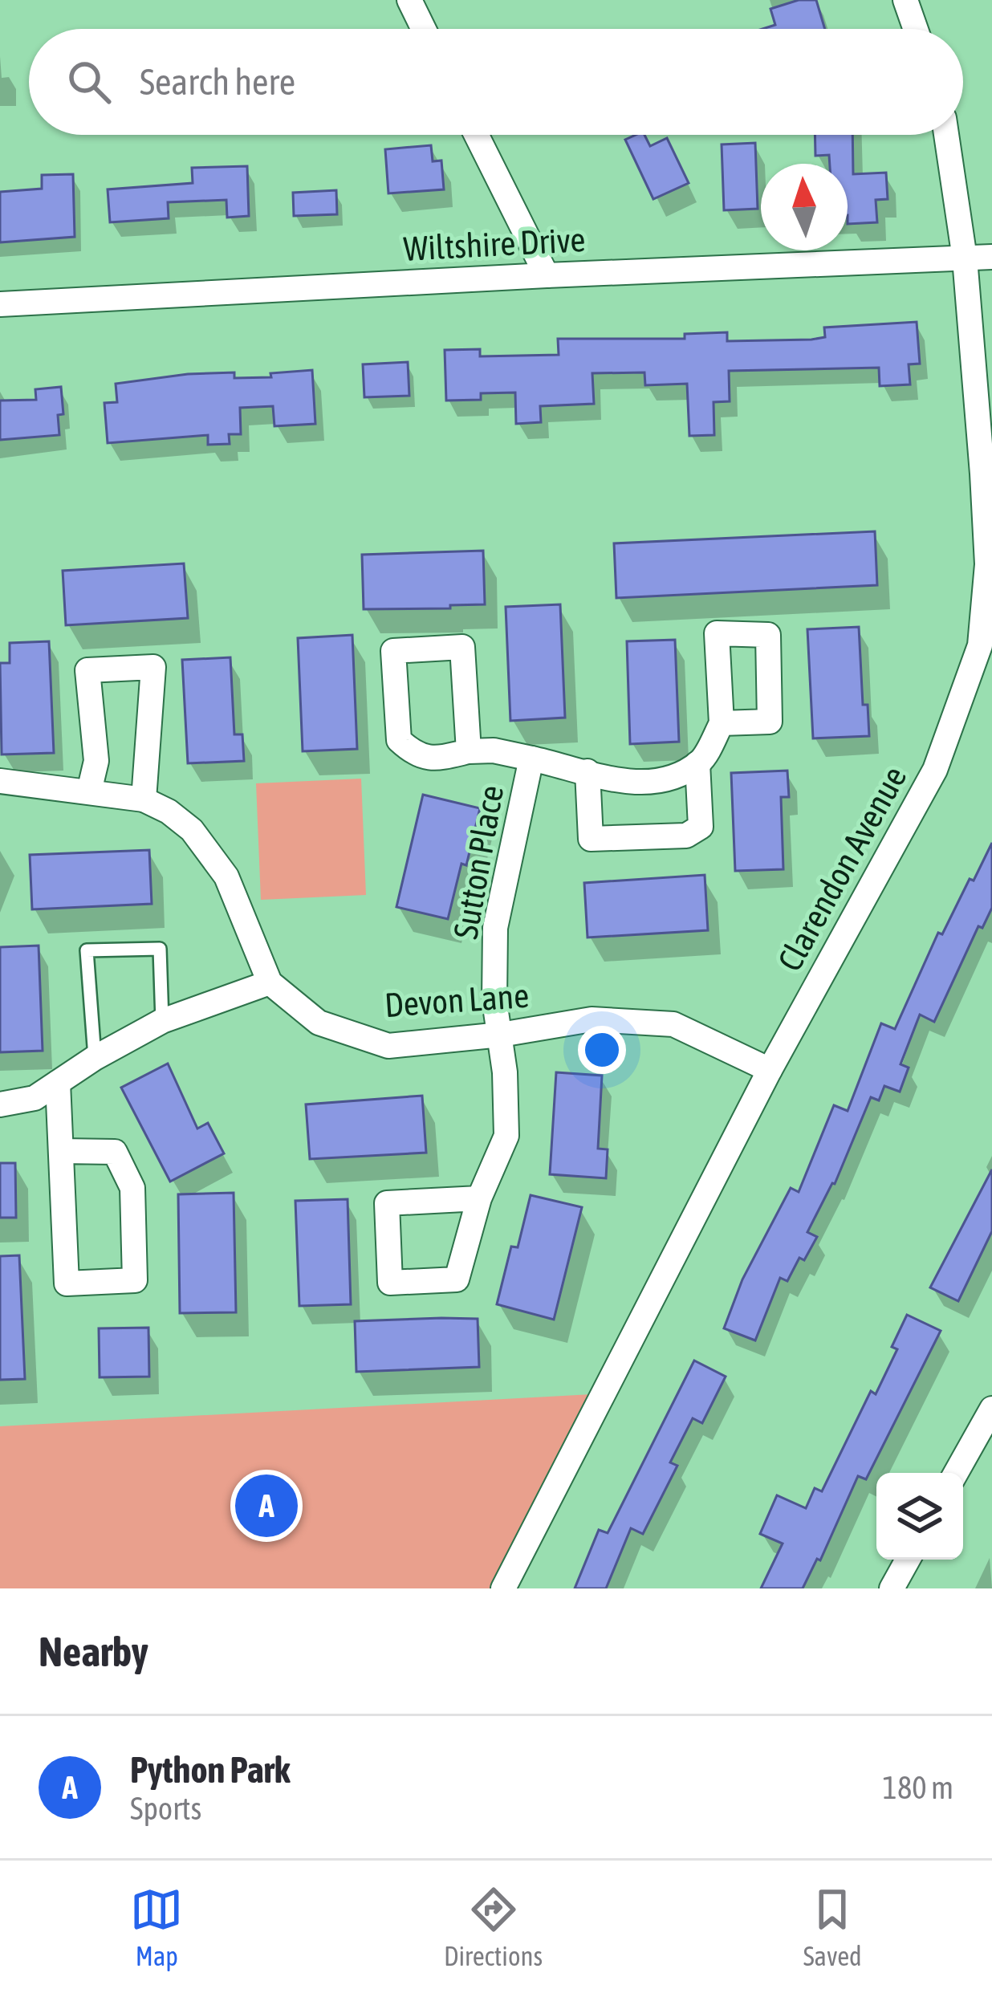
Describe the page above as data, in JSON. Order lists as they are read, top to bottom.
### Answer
{
  "streets": {
    "street": [
      "Wiltshire Drive",
      "Sutton Place",
      "Clarendon Avenue",
      "Devon Lane"
    ]
  },
  "crossings": [
    ["Wiltshire Drive", "Clarendon Avenue"],
    ["Sutton Place", "Devon Lane"],
    ["Clarendon Avenue", "Devon Lane"]
  ],
  "north": "top",
  "page": {
    "search": "Search here",
    "pins": "A",
    "heading": "Nearby",
    "list": [
      {
        "mark": "A",
        "name": "Python Park",
        "note": "Sports",
        "value": "180 m"
      }
    ],
    "nav": ["Map", "Directions", "Saved"]
  }
}
